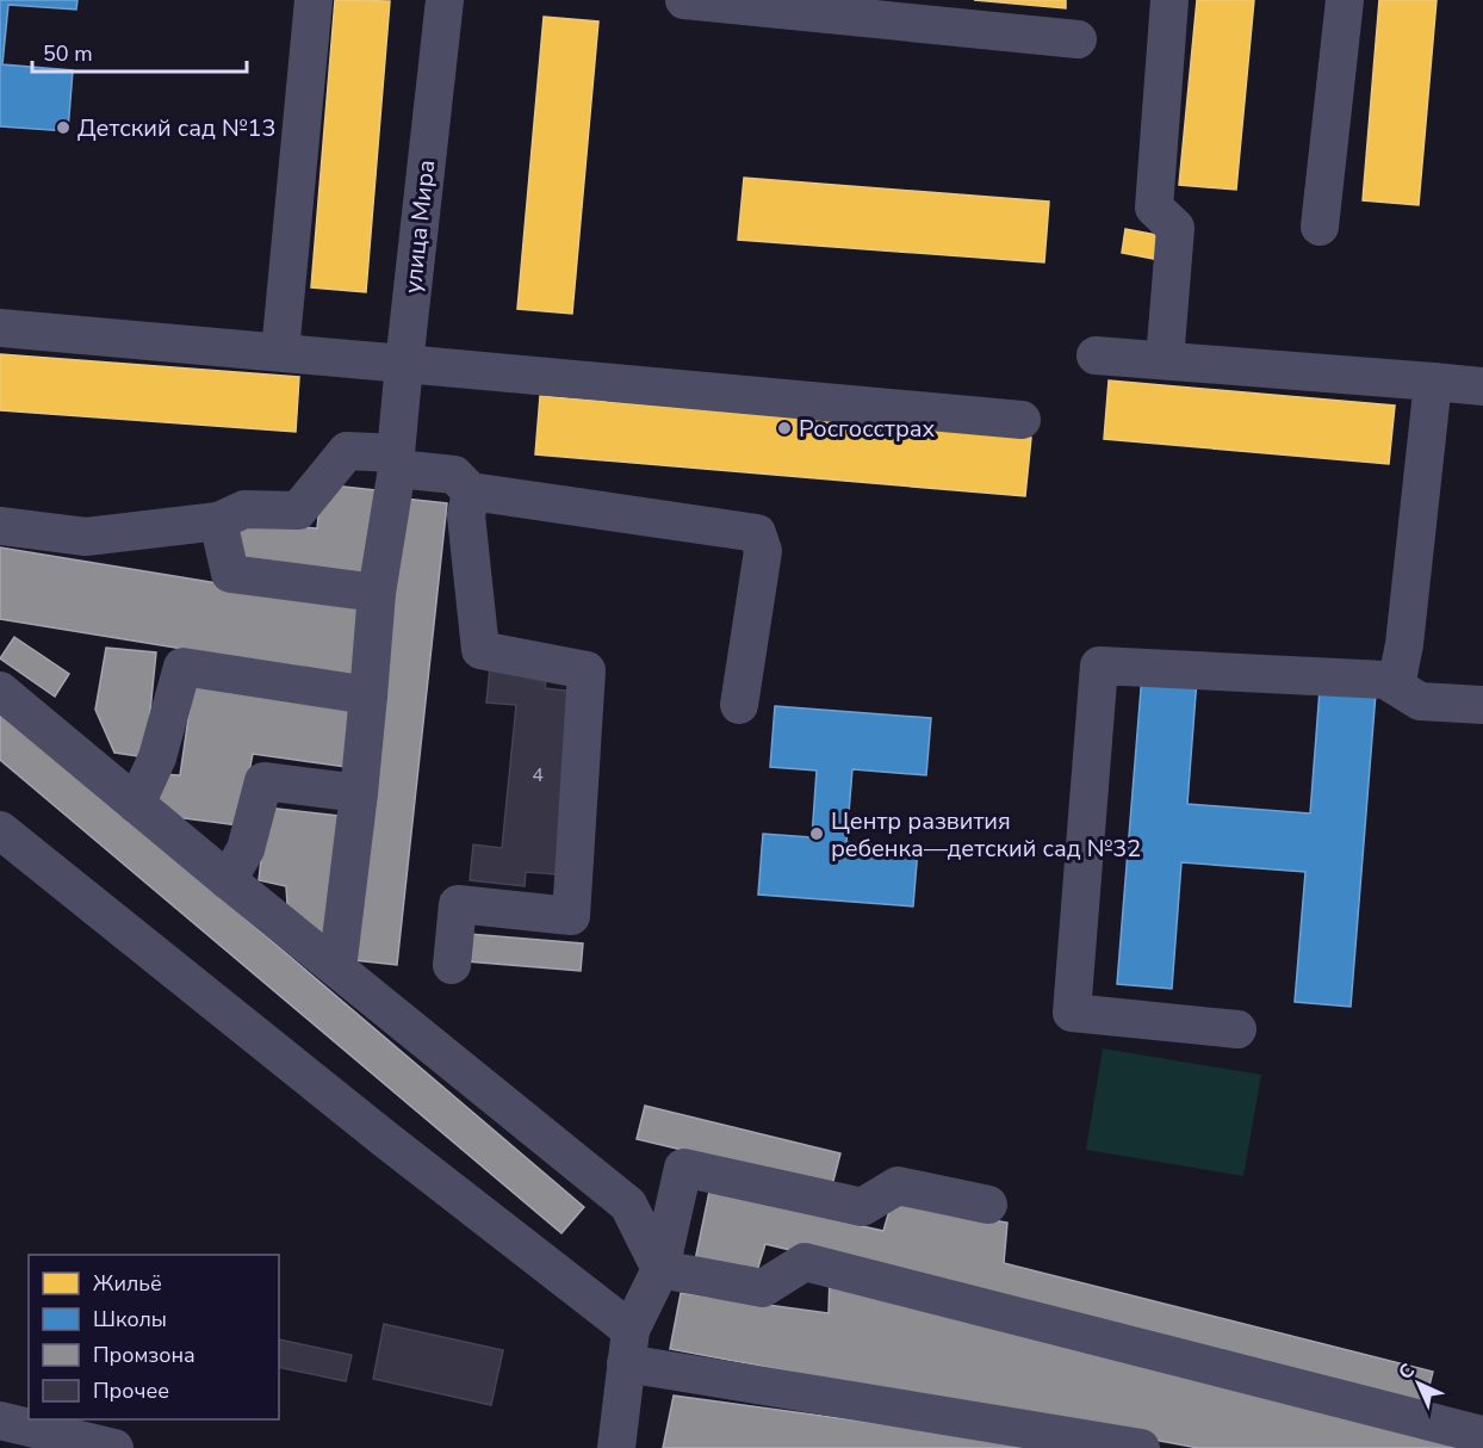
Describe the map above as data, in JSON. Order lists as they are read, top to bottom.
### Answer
{
  "streets": {
    "street": ["улица Мира"]
  },
  "places": ["Детский сад №13", "Росгосстрах", "Центр развития ребенка––детский сад №32"],
  "house_numbers": ["4"],
  "legend": [
    "Жильё",
    "Школы",
    "Промзона",
    "Прочее"
  ],
  "scale_bar": "50 m",
  "north": "top left"
}
